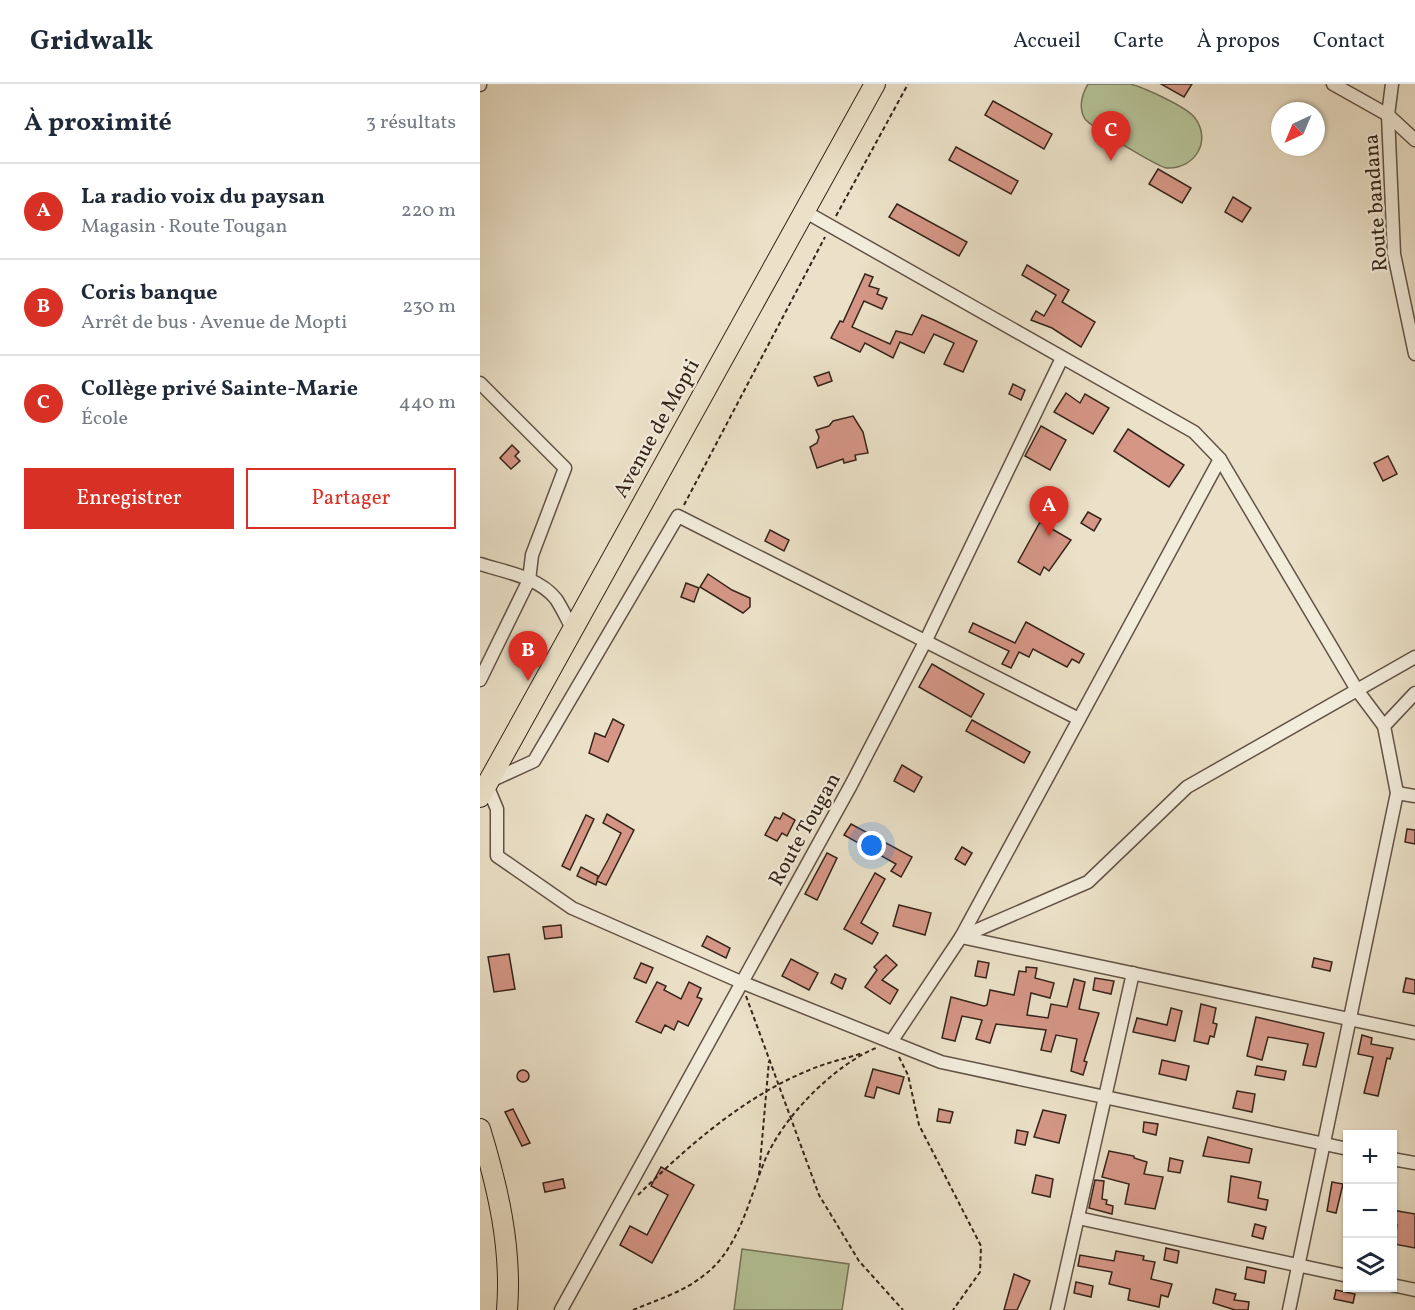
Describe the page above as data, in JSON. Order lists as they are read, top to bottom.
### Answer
{
  "streets": {
    "main road": ["Avenue de Mopti"],
    "street": ["Route bandana", "Route Tougan"]
  },
  "north": "bottom left",
  "page": {
    "header": "Gridwalk",
    "nav": [
      "Accueil",
      "Carte",
      "À propos",
      "Contact"
    ],
    "heading": ["À proximité", "3 résultats"],
    "pins": ["C", "A", "B"],
    "list": [
      {
        "mark": "A",
        "name": "La radio voix du paysan",
        "note": "Magasin · Route Tougan",
        "value": "220 m"
      },
      {
        "mark": "B",
        "name": "Coris banque",
        "note": "Arrêt de bus · Avenue de Mopti",
        "value": "230 m"
      },
      {
        "mark": "C",
        "name": "Collège privé Sainte-Marie",
        "note": "École",
        "value": "440 m"
      }
    ],
    "buttons": ["Enregistrer", "Partager"],
    "map_buttons": ["+", "−"]
  }
}
